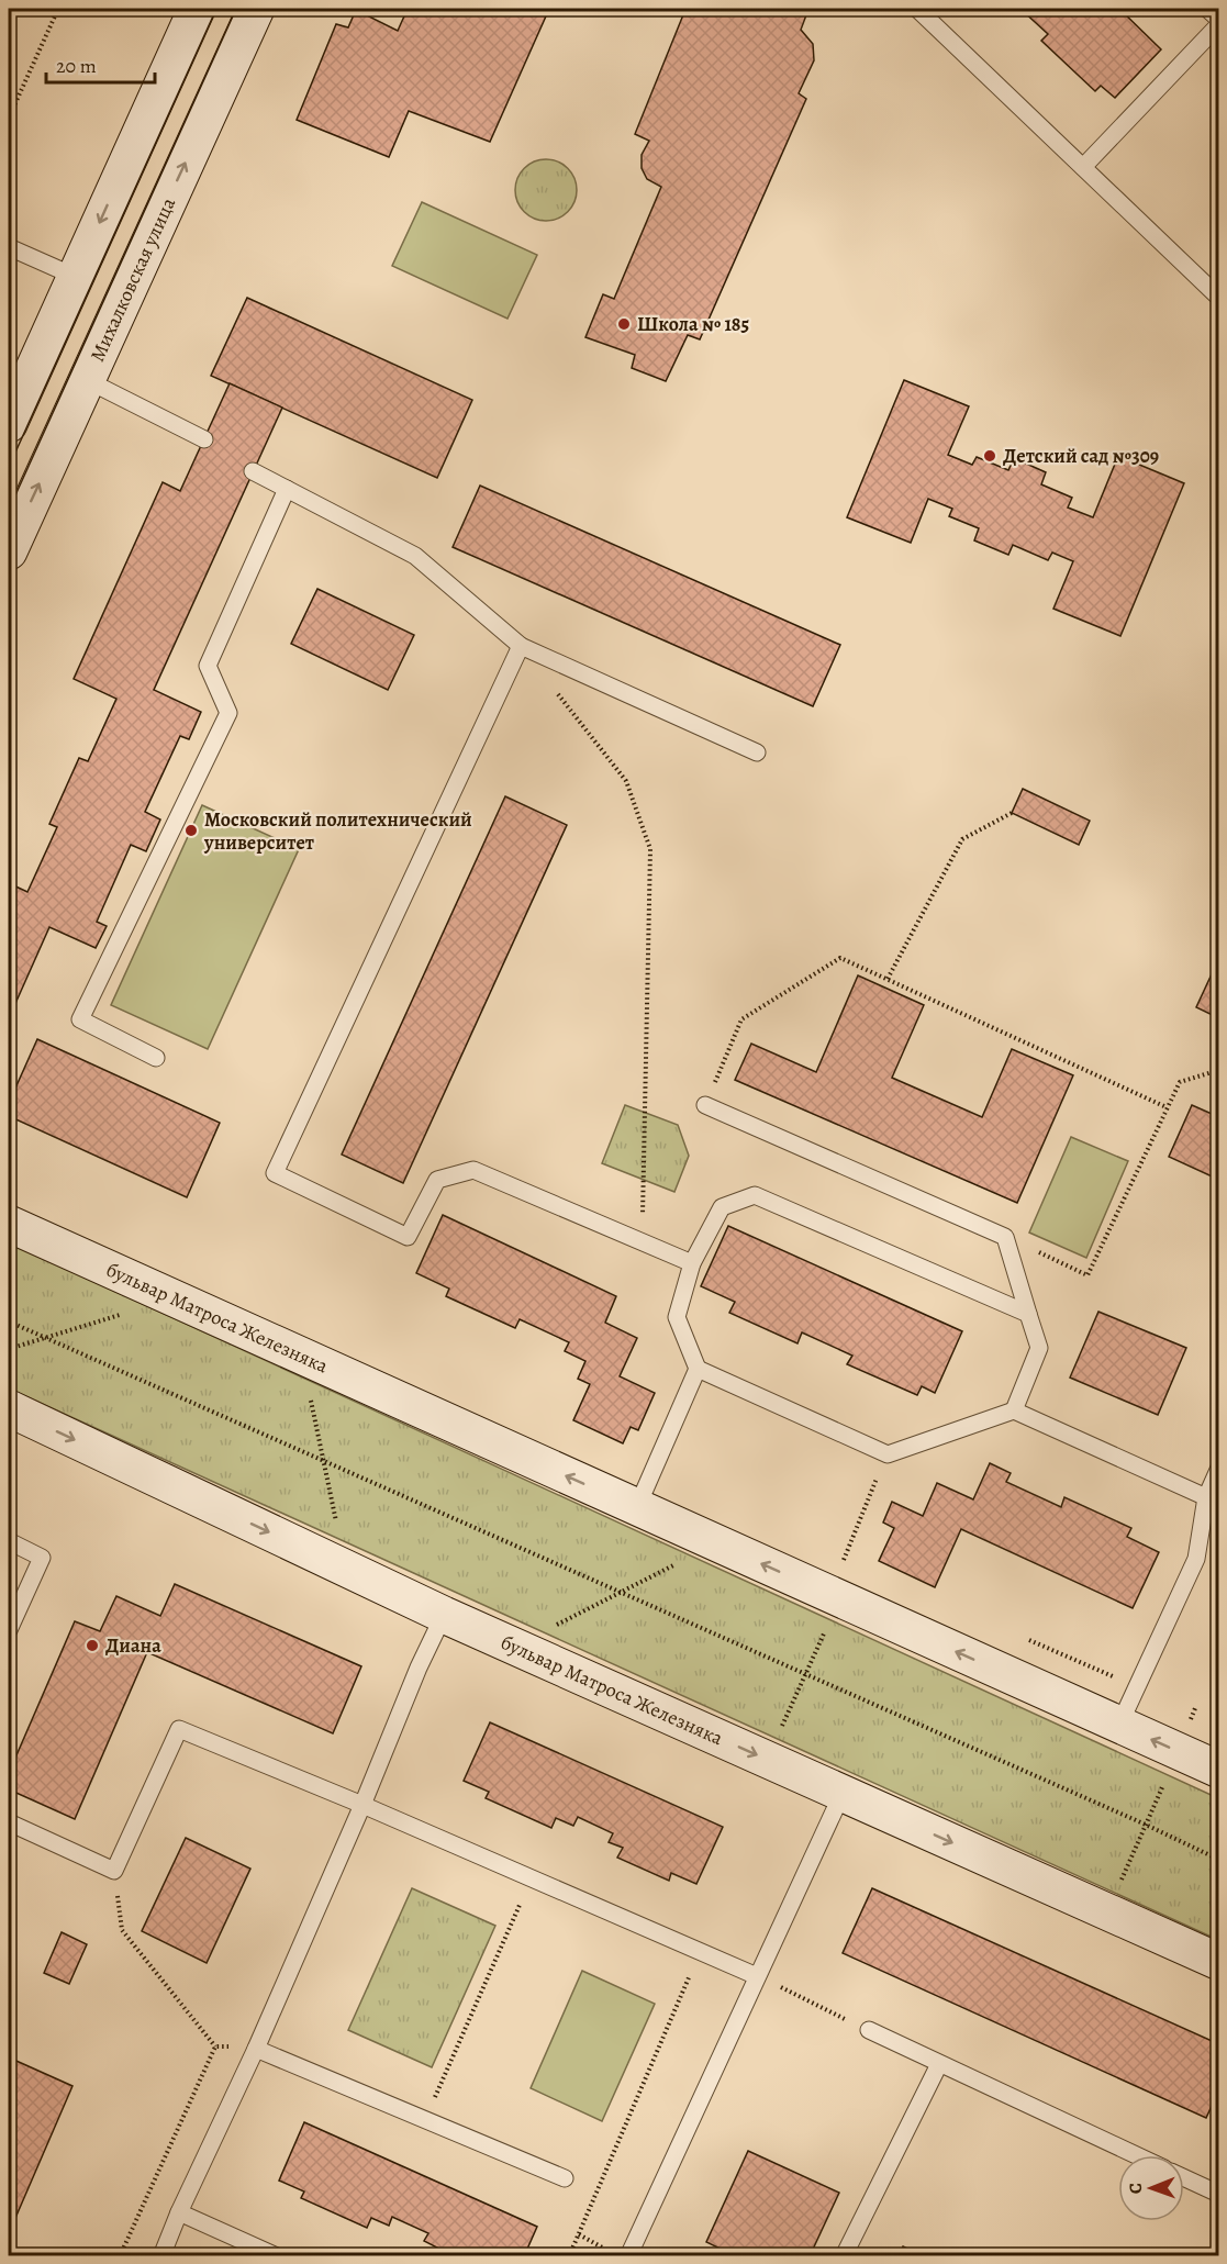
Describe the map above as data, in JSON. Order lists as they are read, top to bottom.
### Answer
{
  "streets": {
    "street": ["Михалковская улица", "бульвар Матроса Железняка"]
  },
  "places": [
    "Школа № 185",
    "Детский сад №309",
    "Московский политехнический университет",
    "Диана"
  ],
  "scale_bar": "20 m",
  "north": "left"
}
